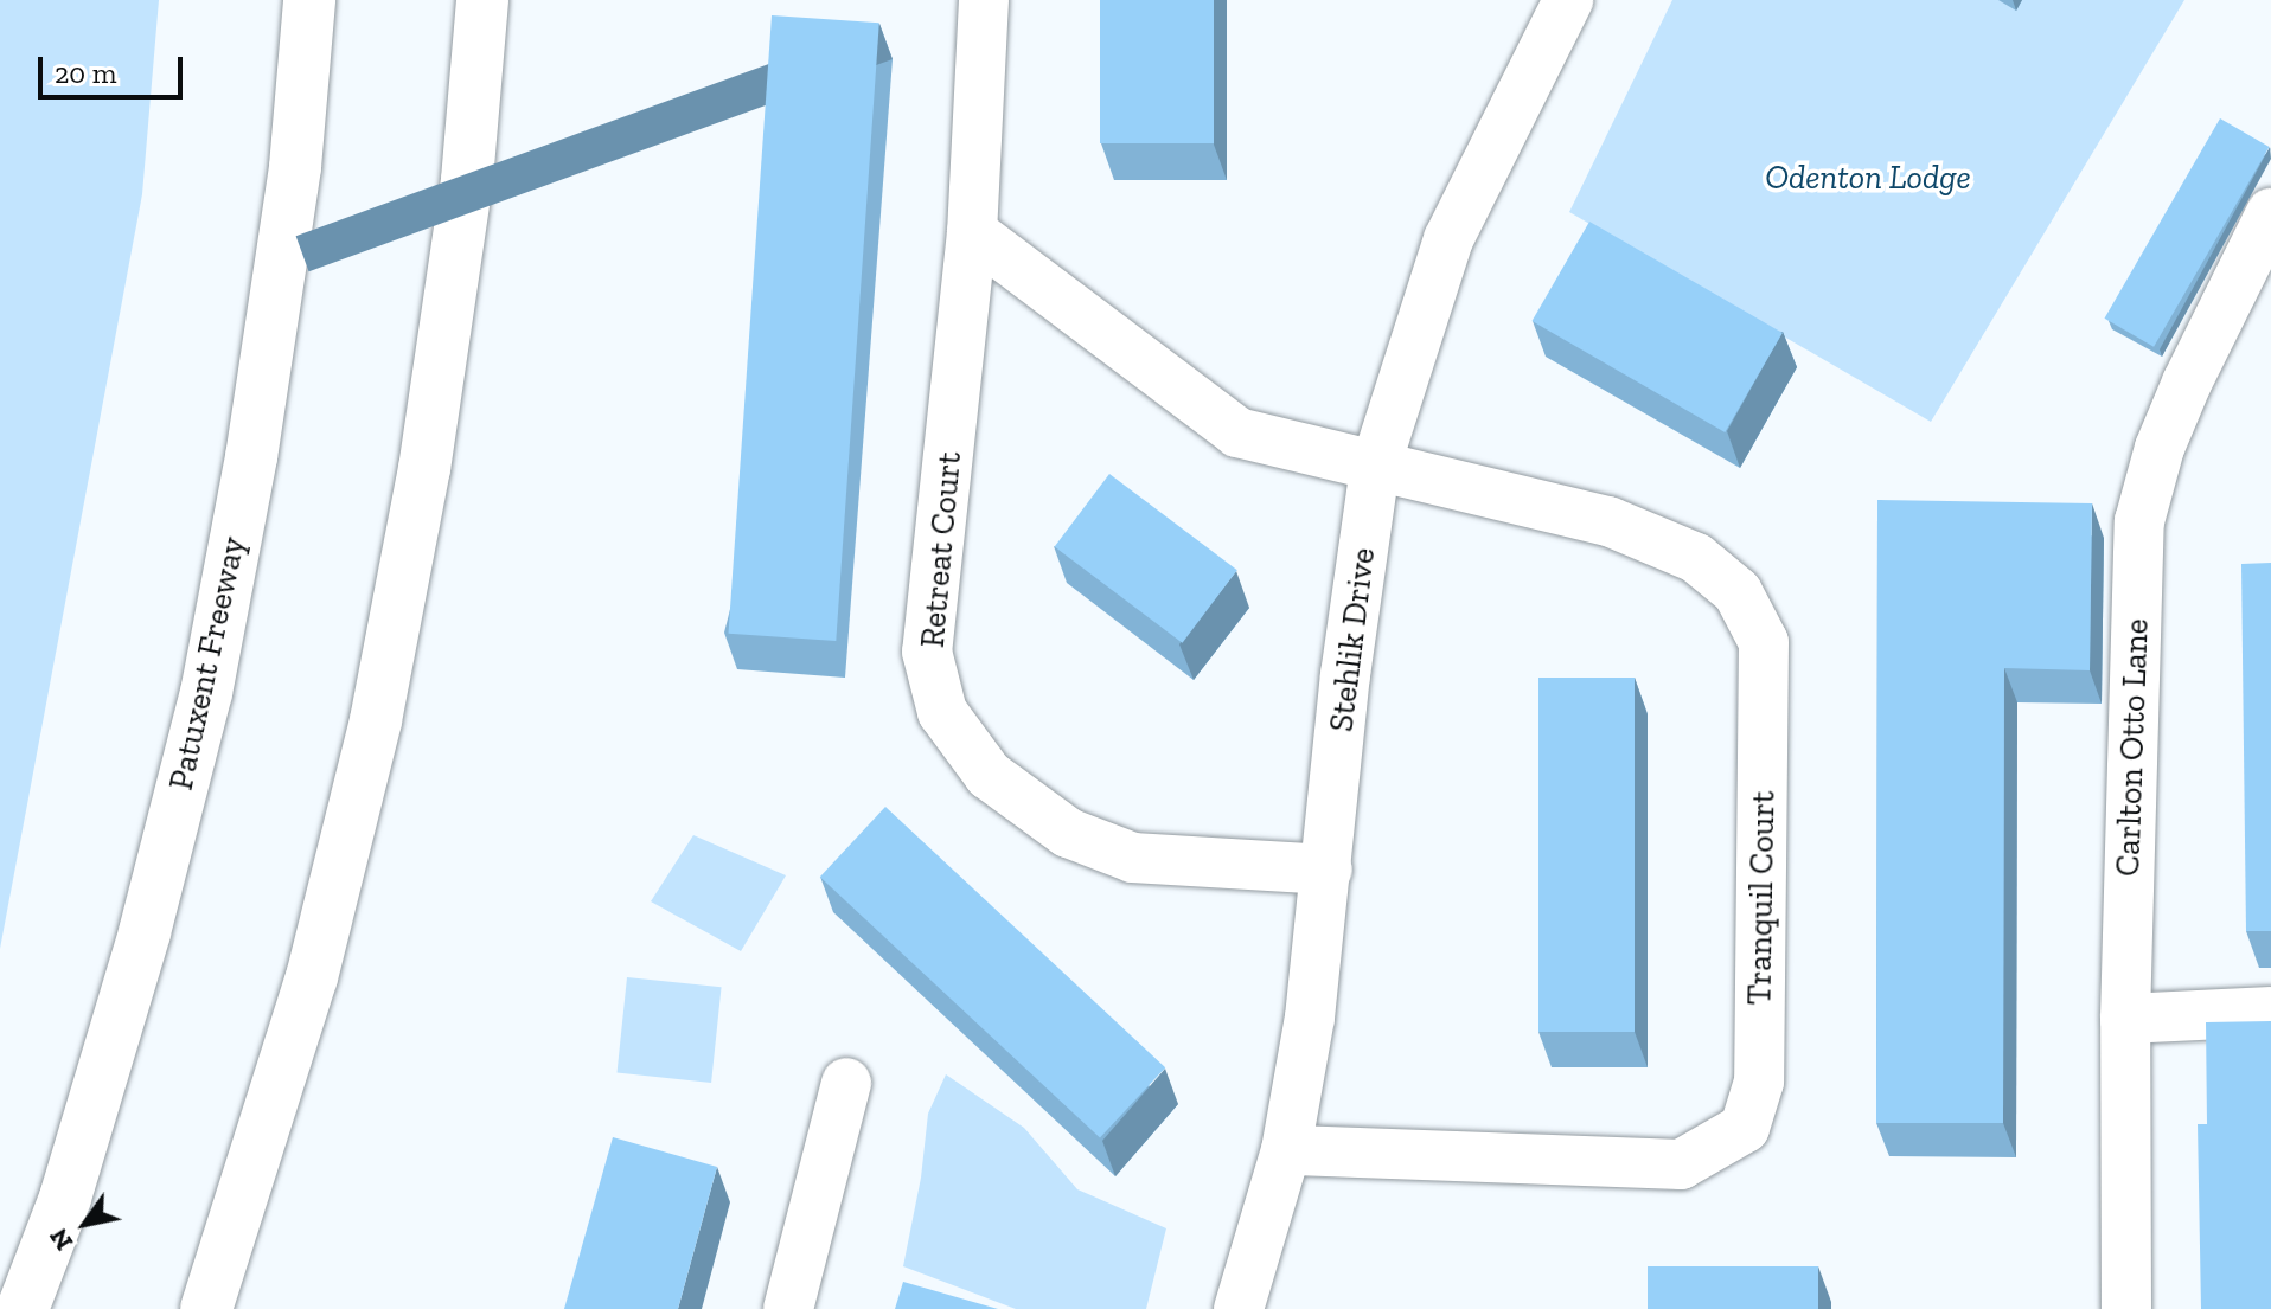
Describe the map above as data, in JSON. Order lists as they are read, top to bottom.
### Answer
{
  "streets": {
    "highway": ["Patuxent Freeway"],
    "street": [
      "Retreat Court",
      "Stehlik Drive",
      "Carlton Otto Lane",
      "Tranquil Court"
    ]
  },
  "crossings": [
    ["Retreat Court", "Stehlik Drive"],
    ["Stehlik Drive", "Tranquil Court"]
  ],
  "parks": ["Odenton Lodge"],
  "scale_bar": "20 m",
  "north": "bottom left"
}
